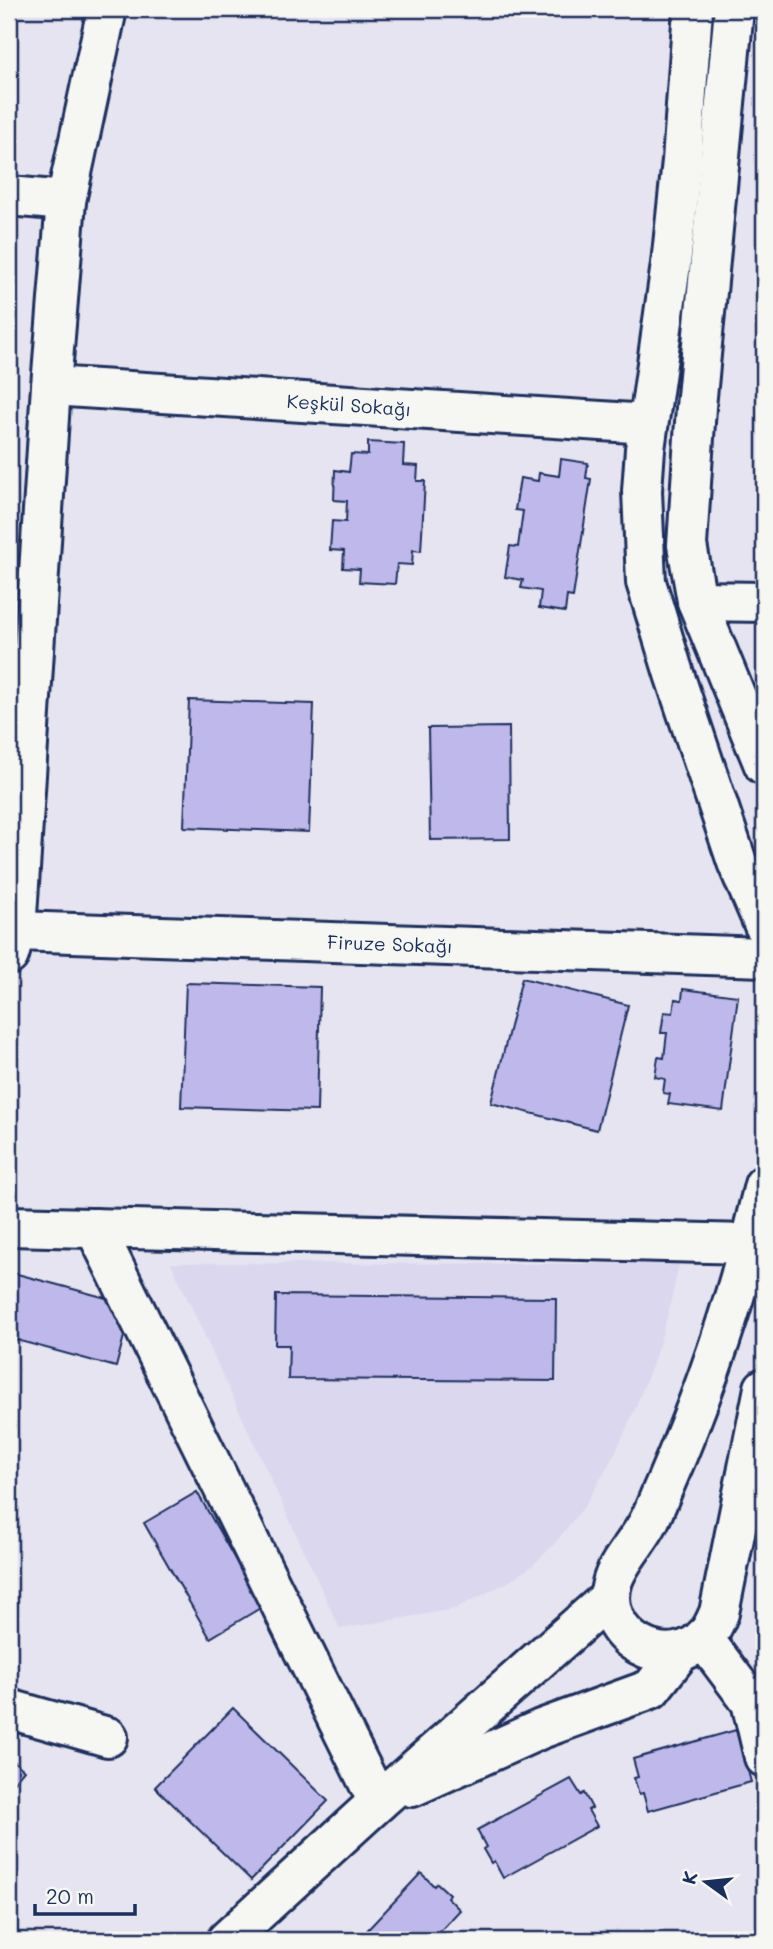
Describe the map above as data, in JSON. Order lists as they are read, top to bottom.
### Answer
{
  "streets": {
    "street": ["Keşkül Sokağı", "Firuze Sokağı"]
  },
  "scale_bar": "20 m",
  "north": "left"
}
